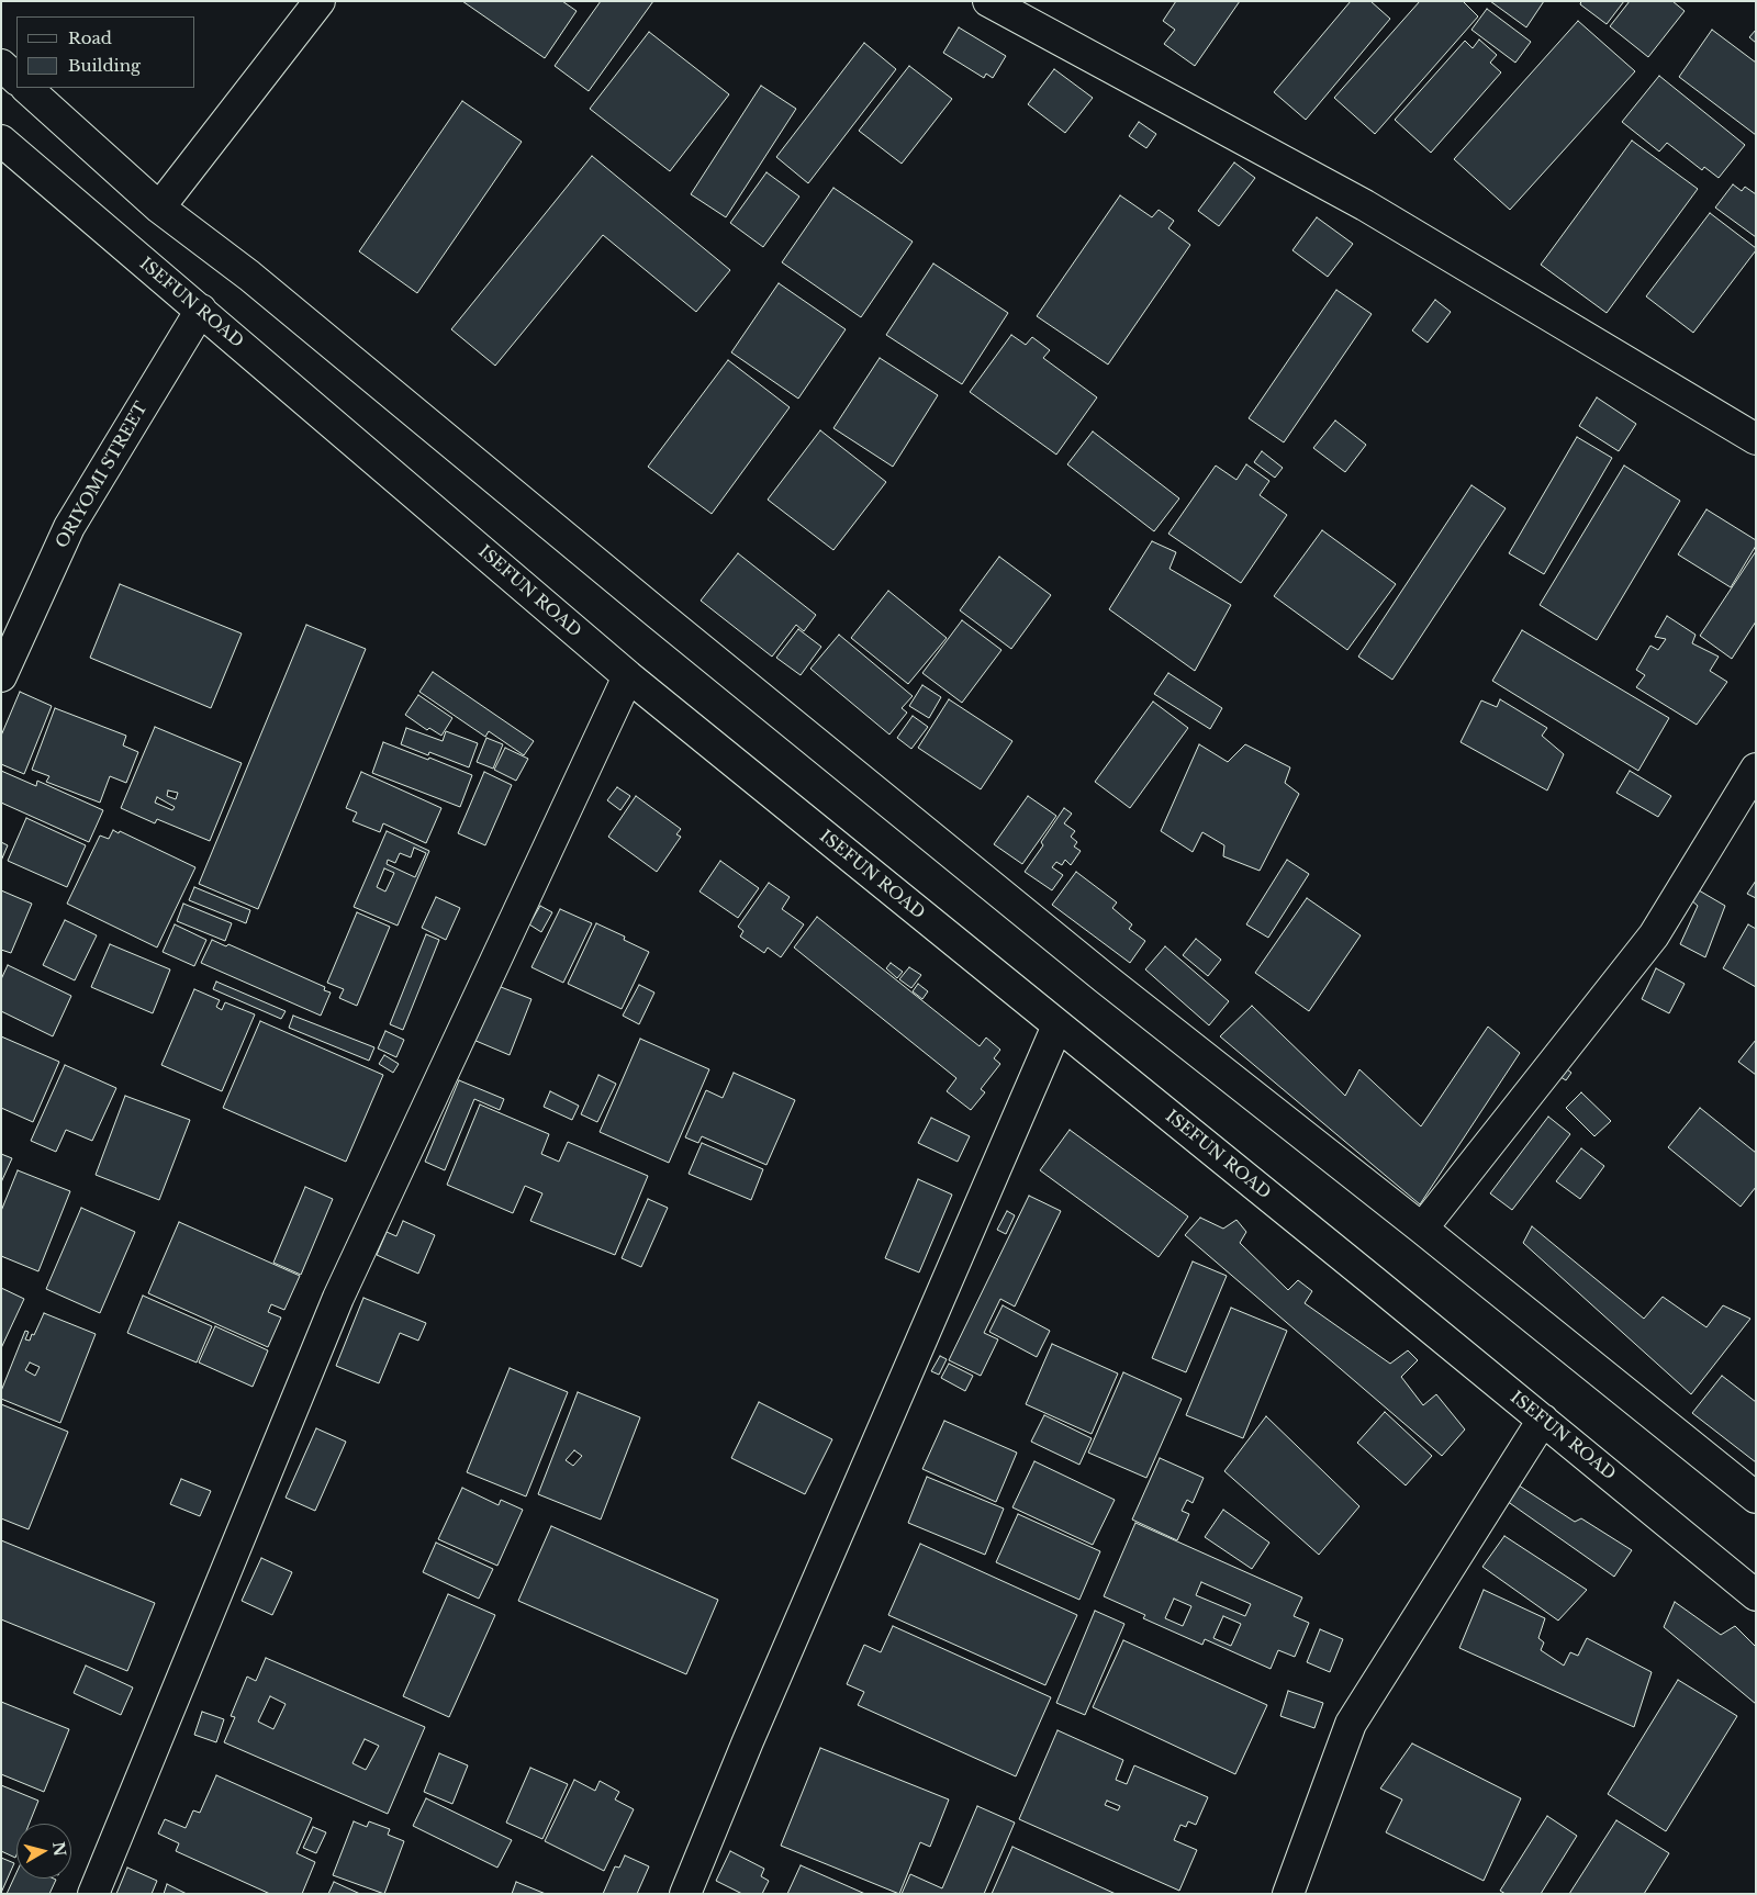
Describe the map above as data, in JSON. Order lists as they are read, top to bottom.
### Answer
{
  "streets": {
    "street": ["ISEFUN ROAD", "ORIYOMI STREET"]
  },
  "crossings": [
    ["ISEFUN ROAD", "ORIYOMI STREET"]
  ],
  "legend": ["Road", "Building"],
  "north": "right"
}
